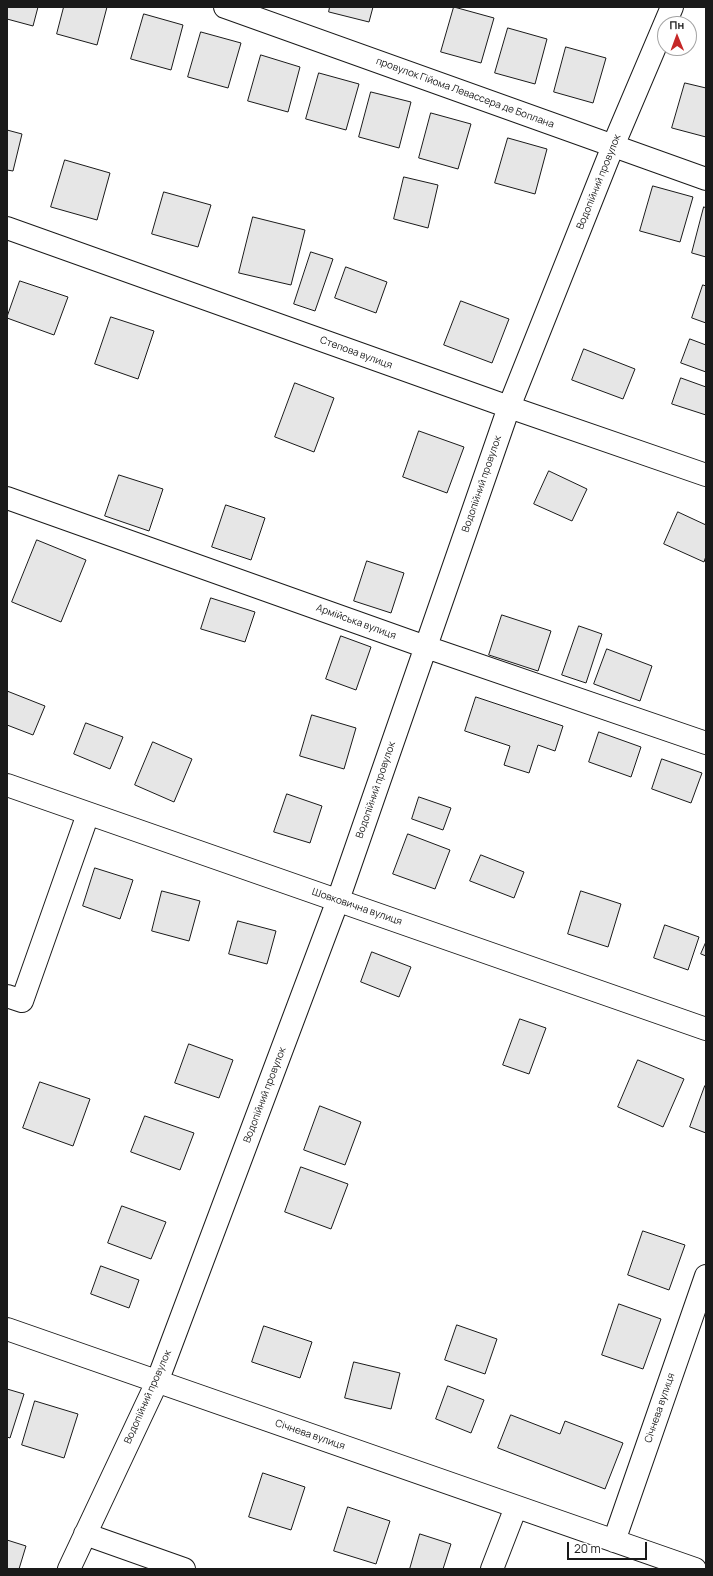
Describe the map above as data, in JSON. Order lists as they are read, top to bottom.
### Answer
{
  "streets": {
    "street": [
      "провулок Гійома Левассера де Боплана",
      "Водопійний провулок",
      "Степова вулиця",
      "Армійська вулиця",
      "Шовковична вулиця",
      "Січнева вулиця"
    ]
  },
  "crossings": [
    ["провулок Гійома Левассера де Боплана", "Водопійний провулок"],
    ["Водопійний провулок", "Степова вулиця"],
    ["Водопійний провулок", "Армійська вулиця"],
    ["Водопійний провулок", "Шовковична вулиця"],
    ["Водопійний провулок", "Січнева вулиця"]
  ],
  "scale_bar": "20 m",
  "north": "top"
}
